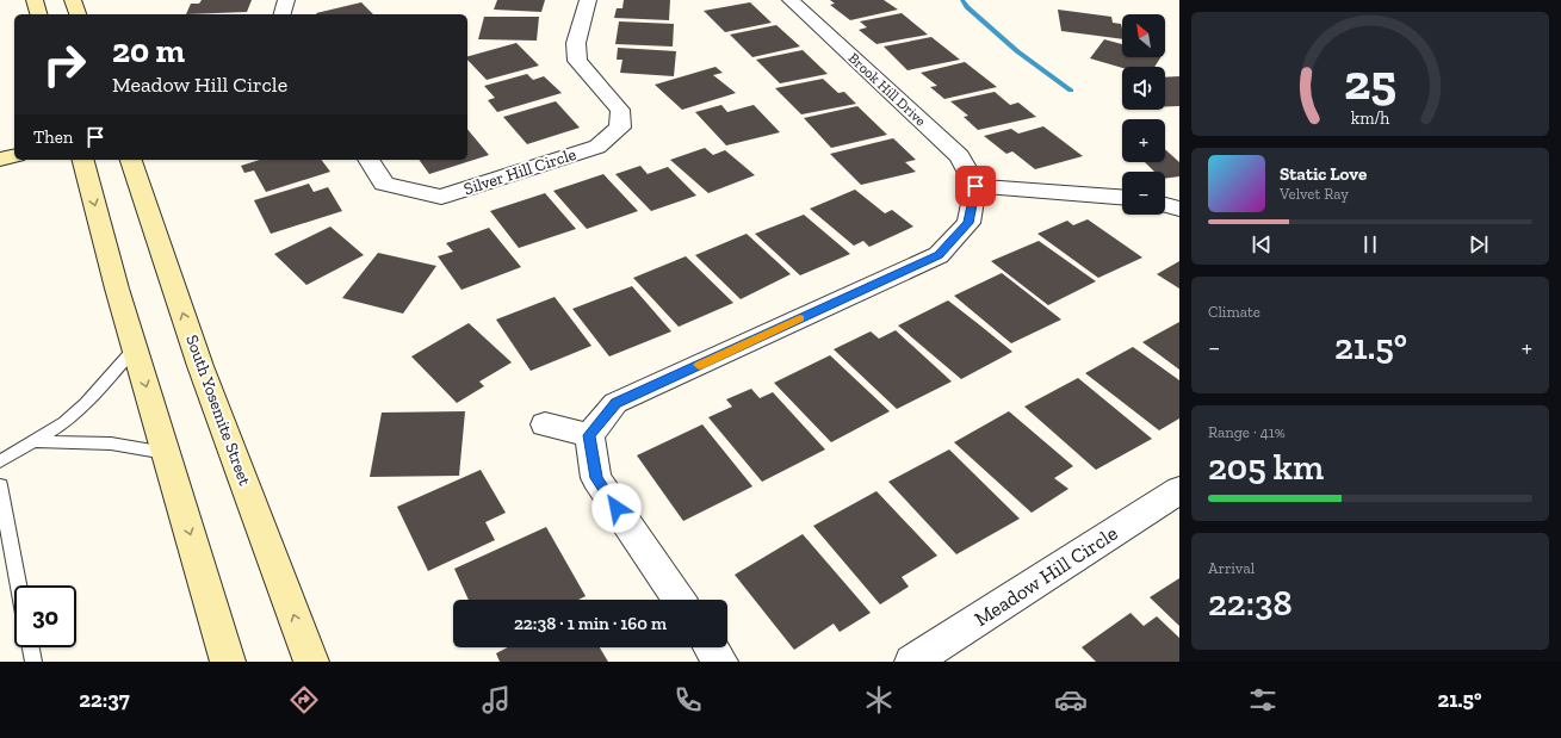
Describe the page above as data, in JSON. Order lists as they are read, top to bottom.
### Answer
{
  "streets": {
    "main road": ["South Yosemite Street"],
    "street": ["Brook Hill Drive", "Silver Hill Circle", "Meadow Hill Circle"]
  },
  "north": "top left",
  "page": {
    "map_buttons": ["+", "−"],
    "turn": ["20 m", "Meadow Hill Circle"],
    "then": "Then",
    "song": ["Static Love", "Velvet Ray"],
    "tile": [
      "Climate",
      ["Range · 41%", "205 km"],
      ["Arrival", "22:38"]
    ],
    "heat": ["−", "21.5°", "+"],
    "limit": "30",
    "trip": "22:38 · 1 min · 160 m",
    "tabs": ["22:37", "21.5°"],
    "gauge": ["25", "km/h"]
  }
}
